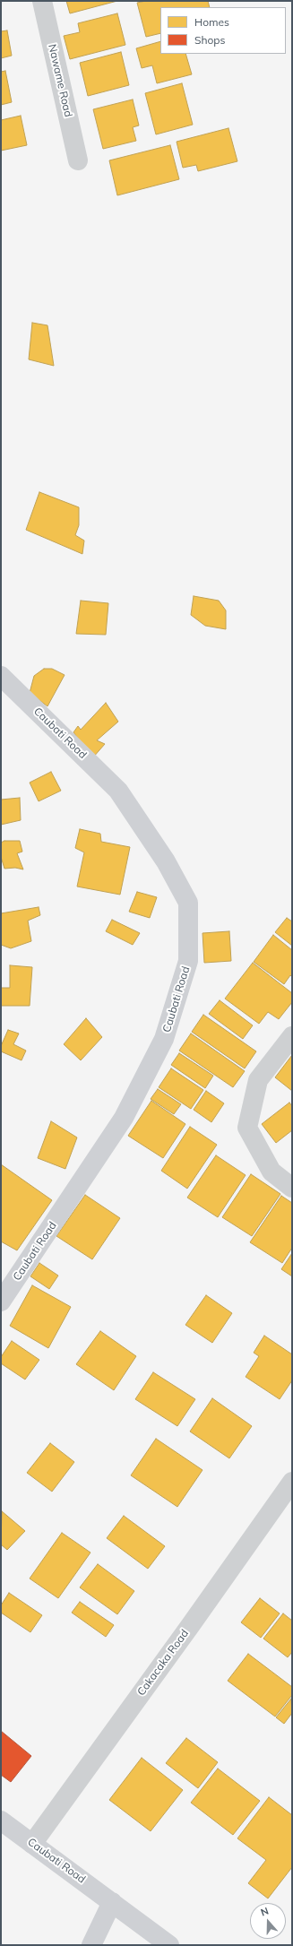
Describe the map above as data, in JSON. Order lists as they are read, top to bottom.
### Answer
{
  "streets": {
    "street": ["Nawame Road", "Caubati Road", "Cakacaka Road"]
  },
  "crossings": [
    ["Caubati Road", "Cakacaka Road"]
  ],
  "legend": ["Homes", "Shops"],
  "north": "top"
}
